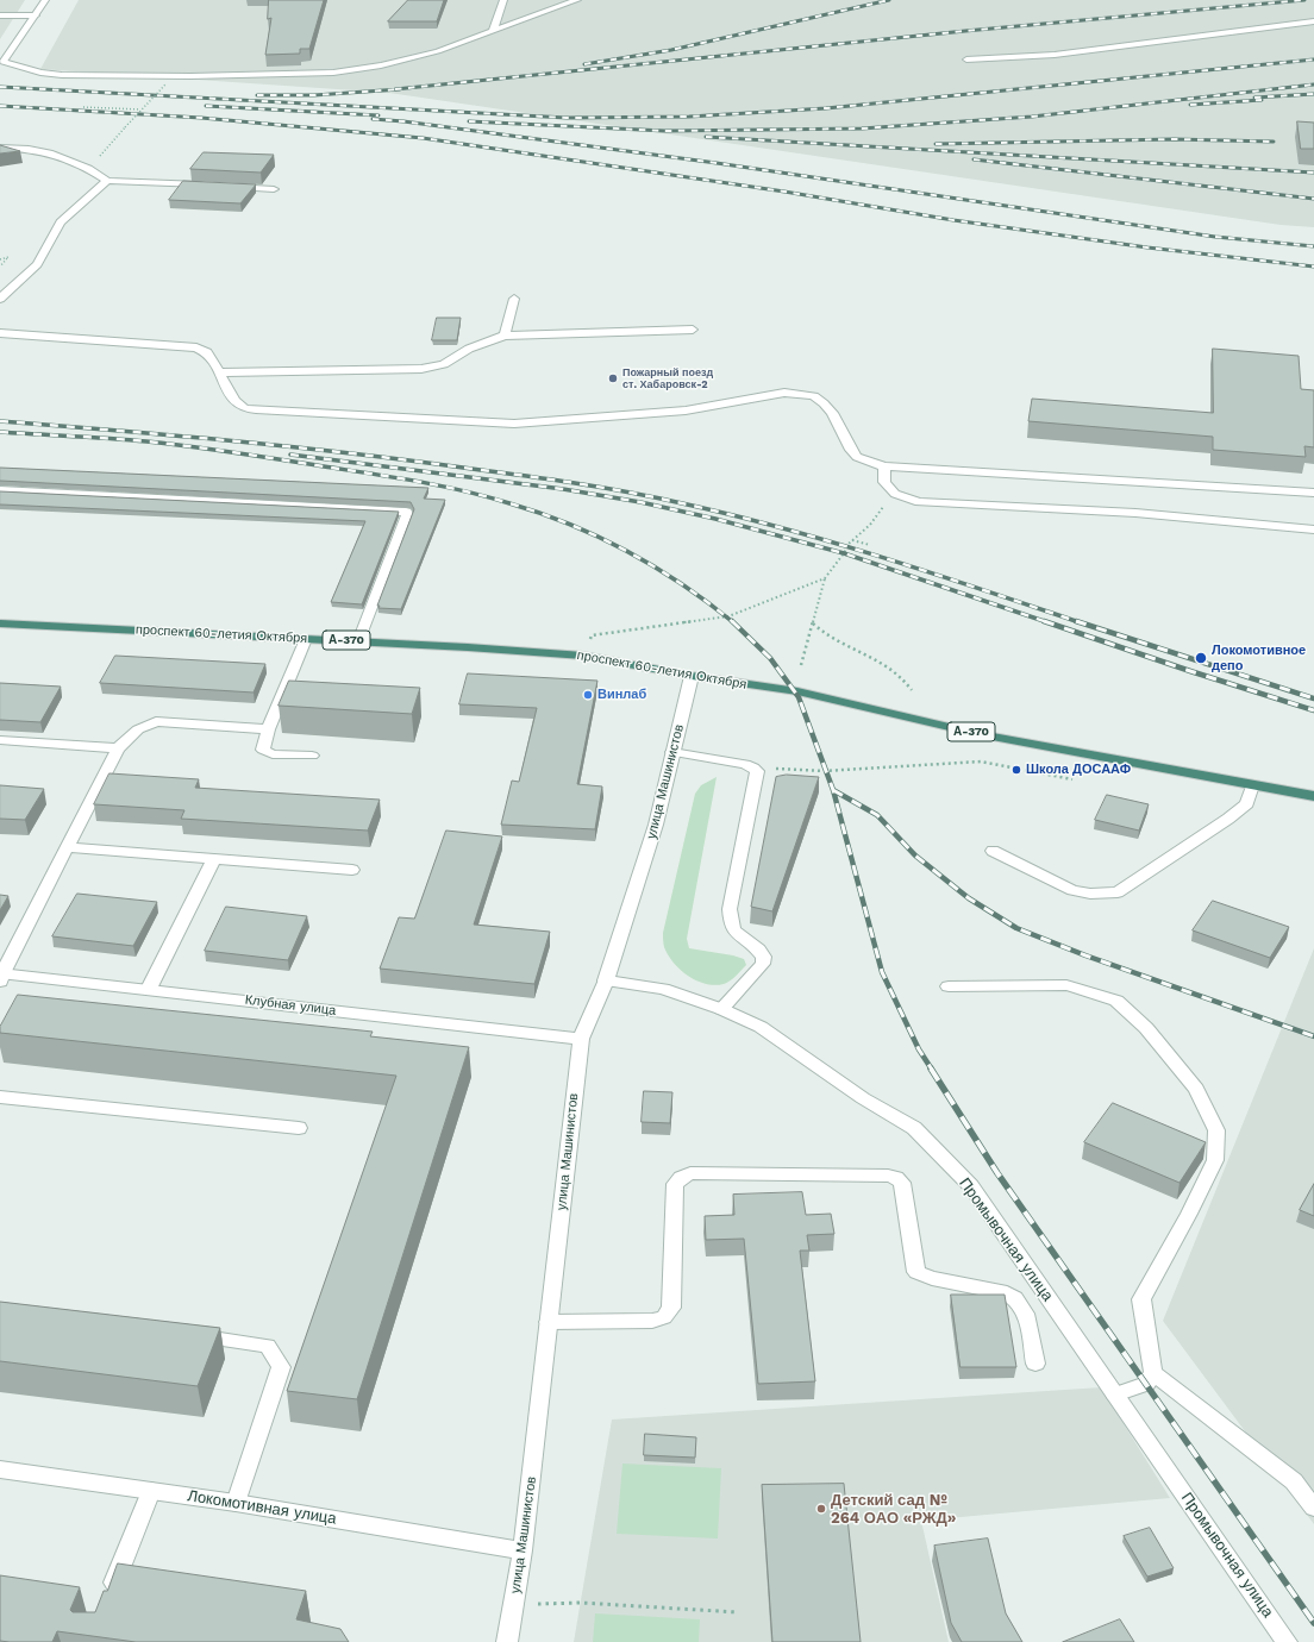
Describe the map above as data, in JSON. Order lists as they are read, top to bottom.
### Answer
{
  "streets": {
    "highway": ["проспект 60-летия Октября", "А-370"],
    "street": [
      "улица Машинистов",
      "Клубная улица",
      "Промывочная улица",
      "Локомотивная улица"
    ]
  },
  "crossings": [
    ["проспект 60-летия Октября", "улица Машинистов"],
    ["улица Машинистов", "Клубная улица"],
    ["улица Машинистов", "Промывочная улица"],
    ["улица Машинистов", "Локомотивная улица"]
  ],
  "places": [
    "Пожарный поезд ст. Хабаровск-2",
    "Локомотивное депо",
    "Винлаб",
    "Школа ДОСААФ",
    "Детский сад № 264 ОАО «РЖД»"
  ]
}
